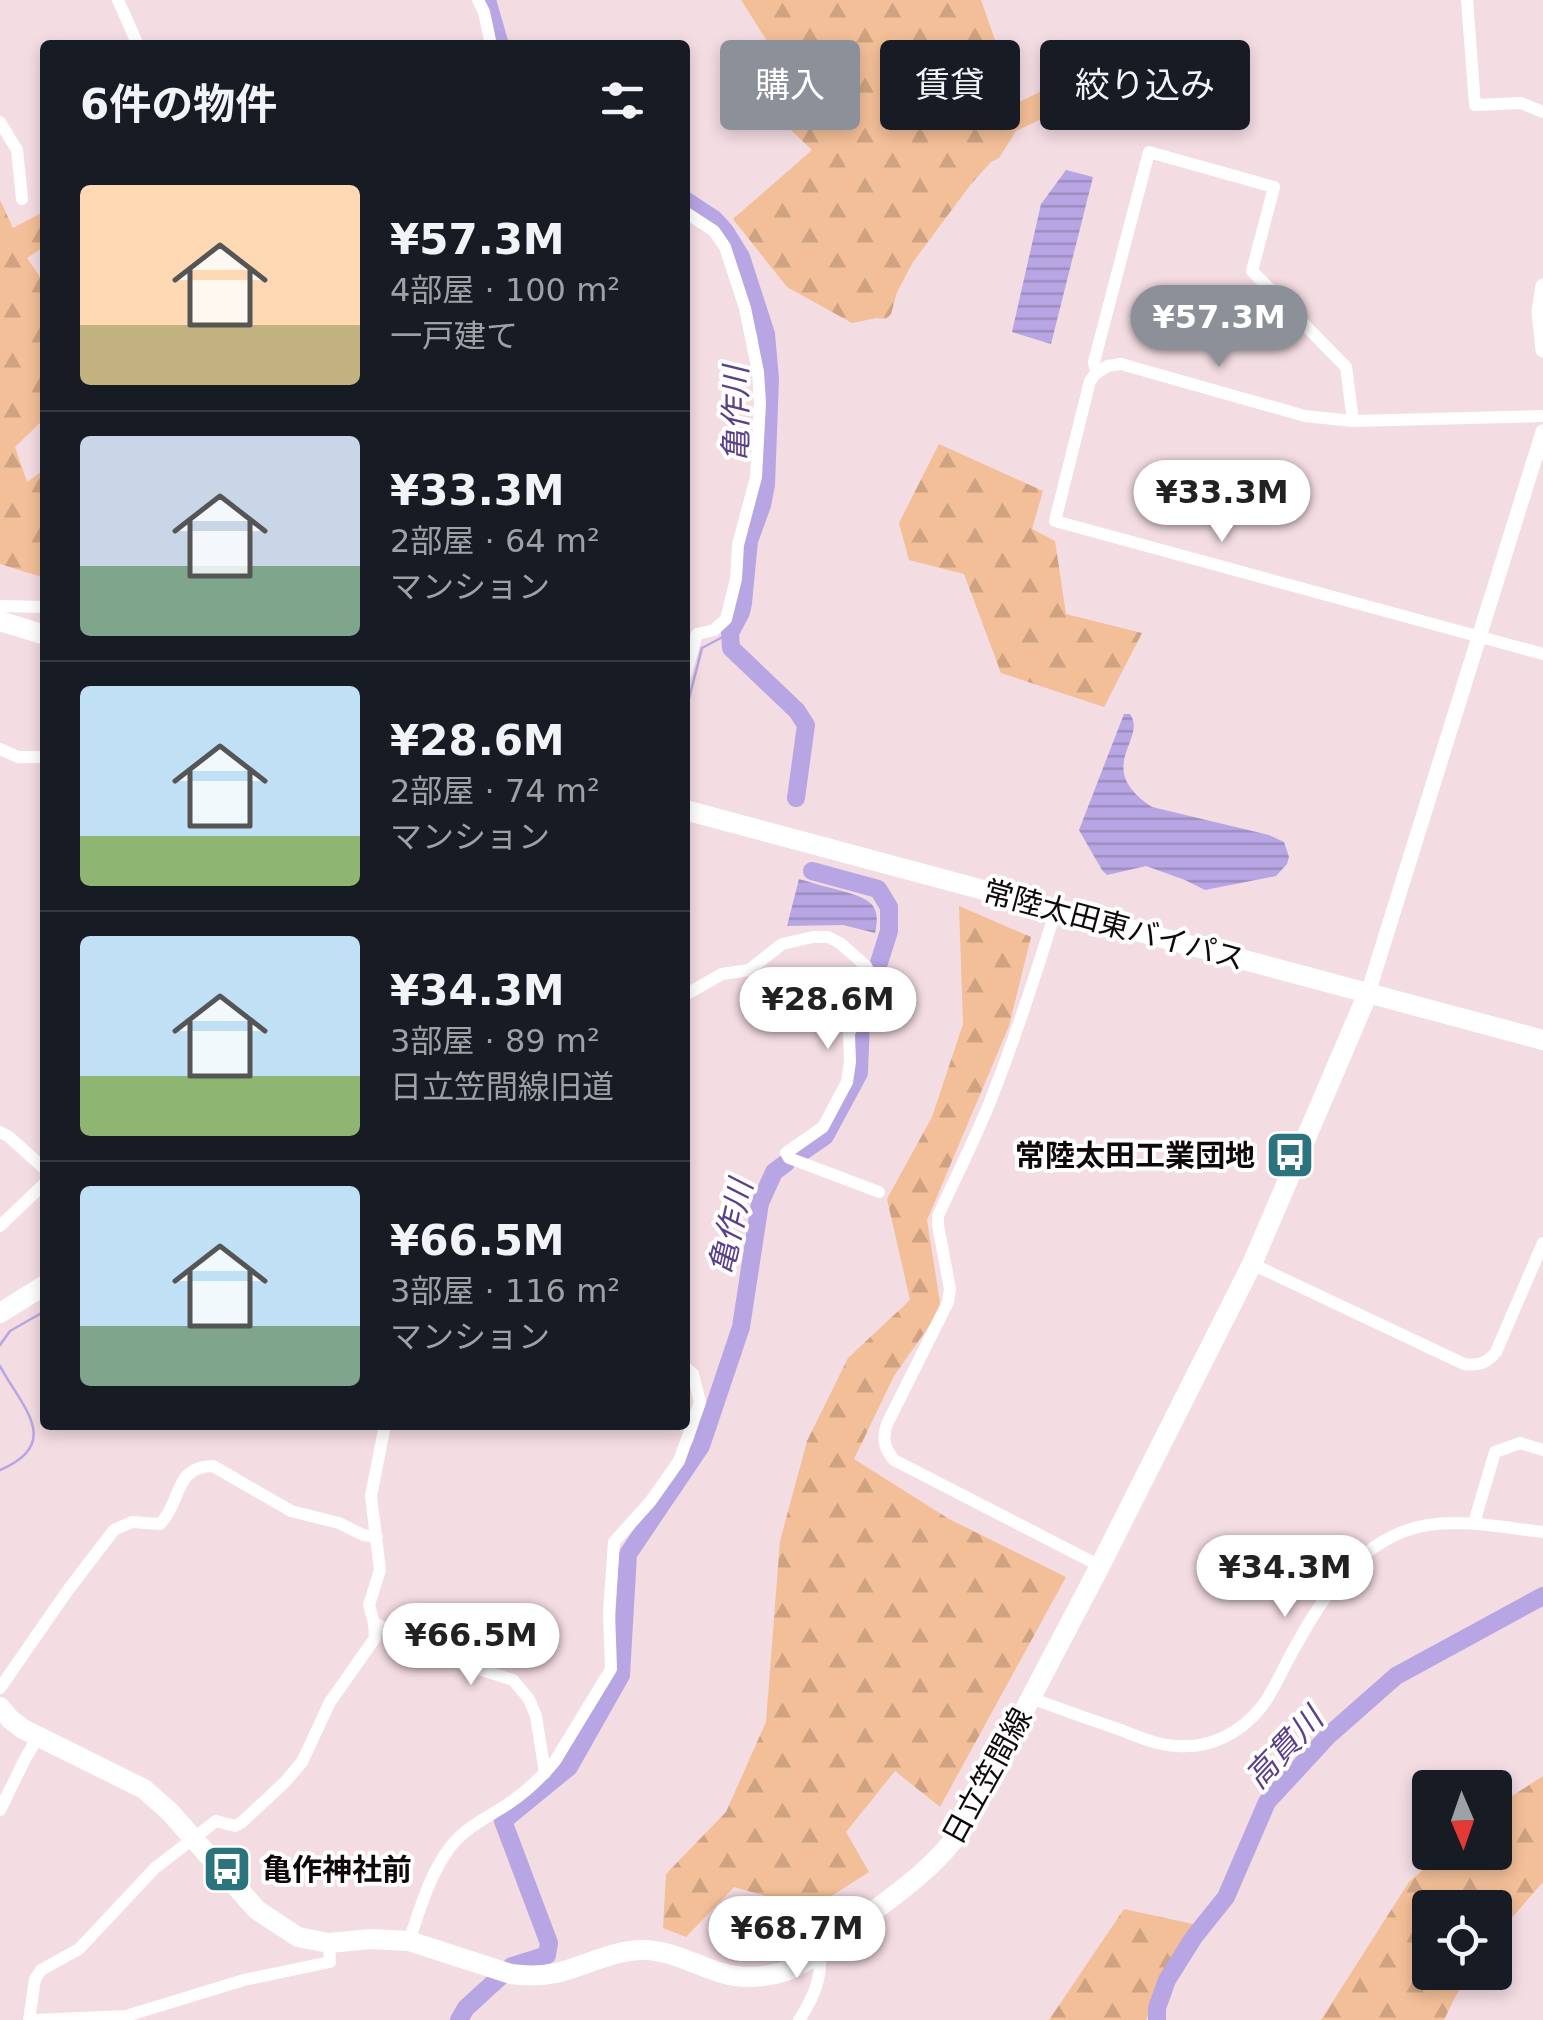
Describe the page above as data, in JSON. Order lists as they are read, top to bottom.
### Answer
{
  "streets": {
    "main road": ["常陸太田東バイパス", "日立笠間線"]
  },
  "crossings": [
    ["常陸太田東バイパス", "日立笠間線"]
  ],
  "water": ["亀作川", "高貫川"],
  "places": {
    "bus stop": ["常陸太田工業団地", "亀作神社前"]
  },
  "north": "bottom",
  "page": {
    "chip": ["購入", "賃貸", "絞り込み"],
    "heading": "6件の物件",
    "list": [
      {
        "name": "¥57.3M",
        "note": "4部屋 · 100 m² · 一戸建て"
      },
      {
        "name": "¥33.3M",
        "note": "2部屋 · 64 m² · マンション"
      },
      {
        "name": "¥28.6M",
        "note": "2部屋 · 74 m² · マンション"
      },
      {
        "name": "¥34.3M",
        "note": "3部屋 · 89 m² · 日立笠間線旧道"
      },
      {
        "name": "¥66.5M",
        "note": "3部屋 · 116 m² · マンション"
      }
    ],
    "price": [
      "¥57.3M",
      "¥33.3M",
      "¥28.6M",
      "¥34.3M",
      "¥66.5M",
      "¥68.7M"
    ]
  }
}
